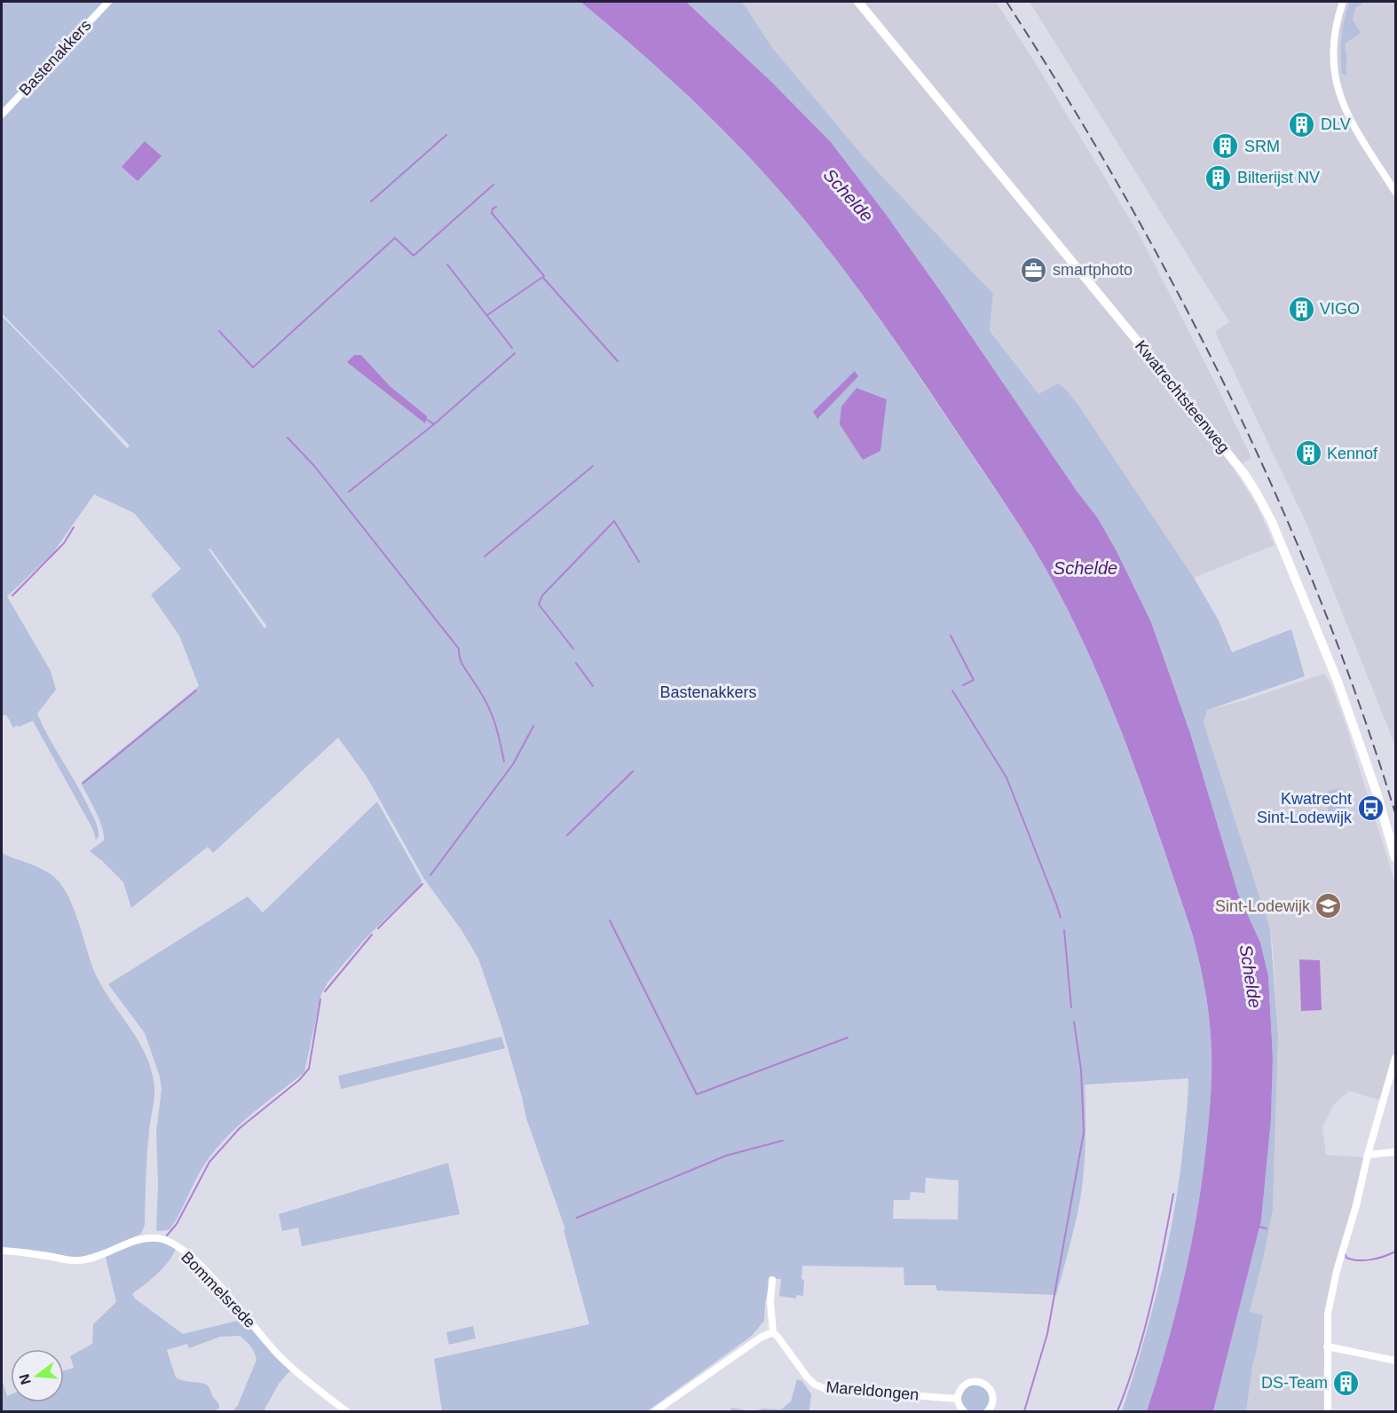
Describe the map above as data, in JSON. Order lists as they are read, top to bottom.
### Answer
{
  "streets": {
    "street": [
      "Bastenakkers",
      "Kwatrechtsteenweg",
      "Bommelsrede",
      "Mareldongen"
    ]
  },
  "water": ["Schelde"],
  "parks": ["Bastenakkers"],
  "places": {
    "building": [
      "DLV",
      "SRM",
      "Bilterijst NV",
      "VIGO",
      "Kennof",
      "DS-Team"
    ],
    "office": ["smartphoto"],
    "bus stop": ["Kwatrecht Sint-Lodewijk"],
    "school or university": ["Sint-Lodewijk"]
  },
  "north": "left"
}
